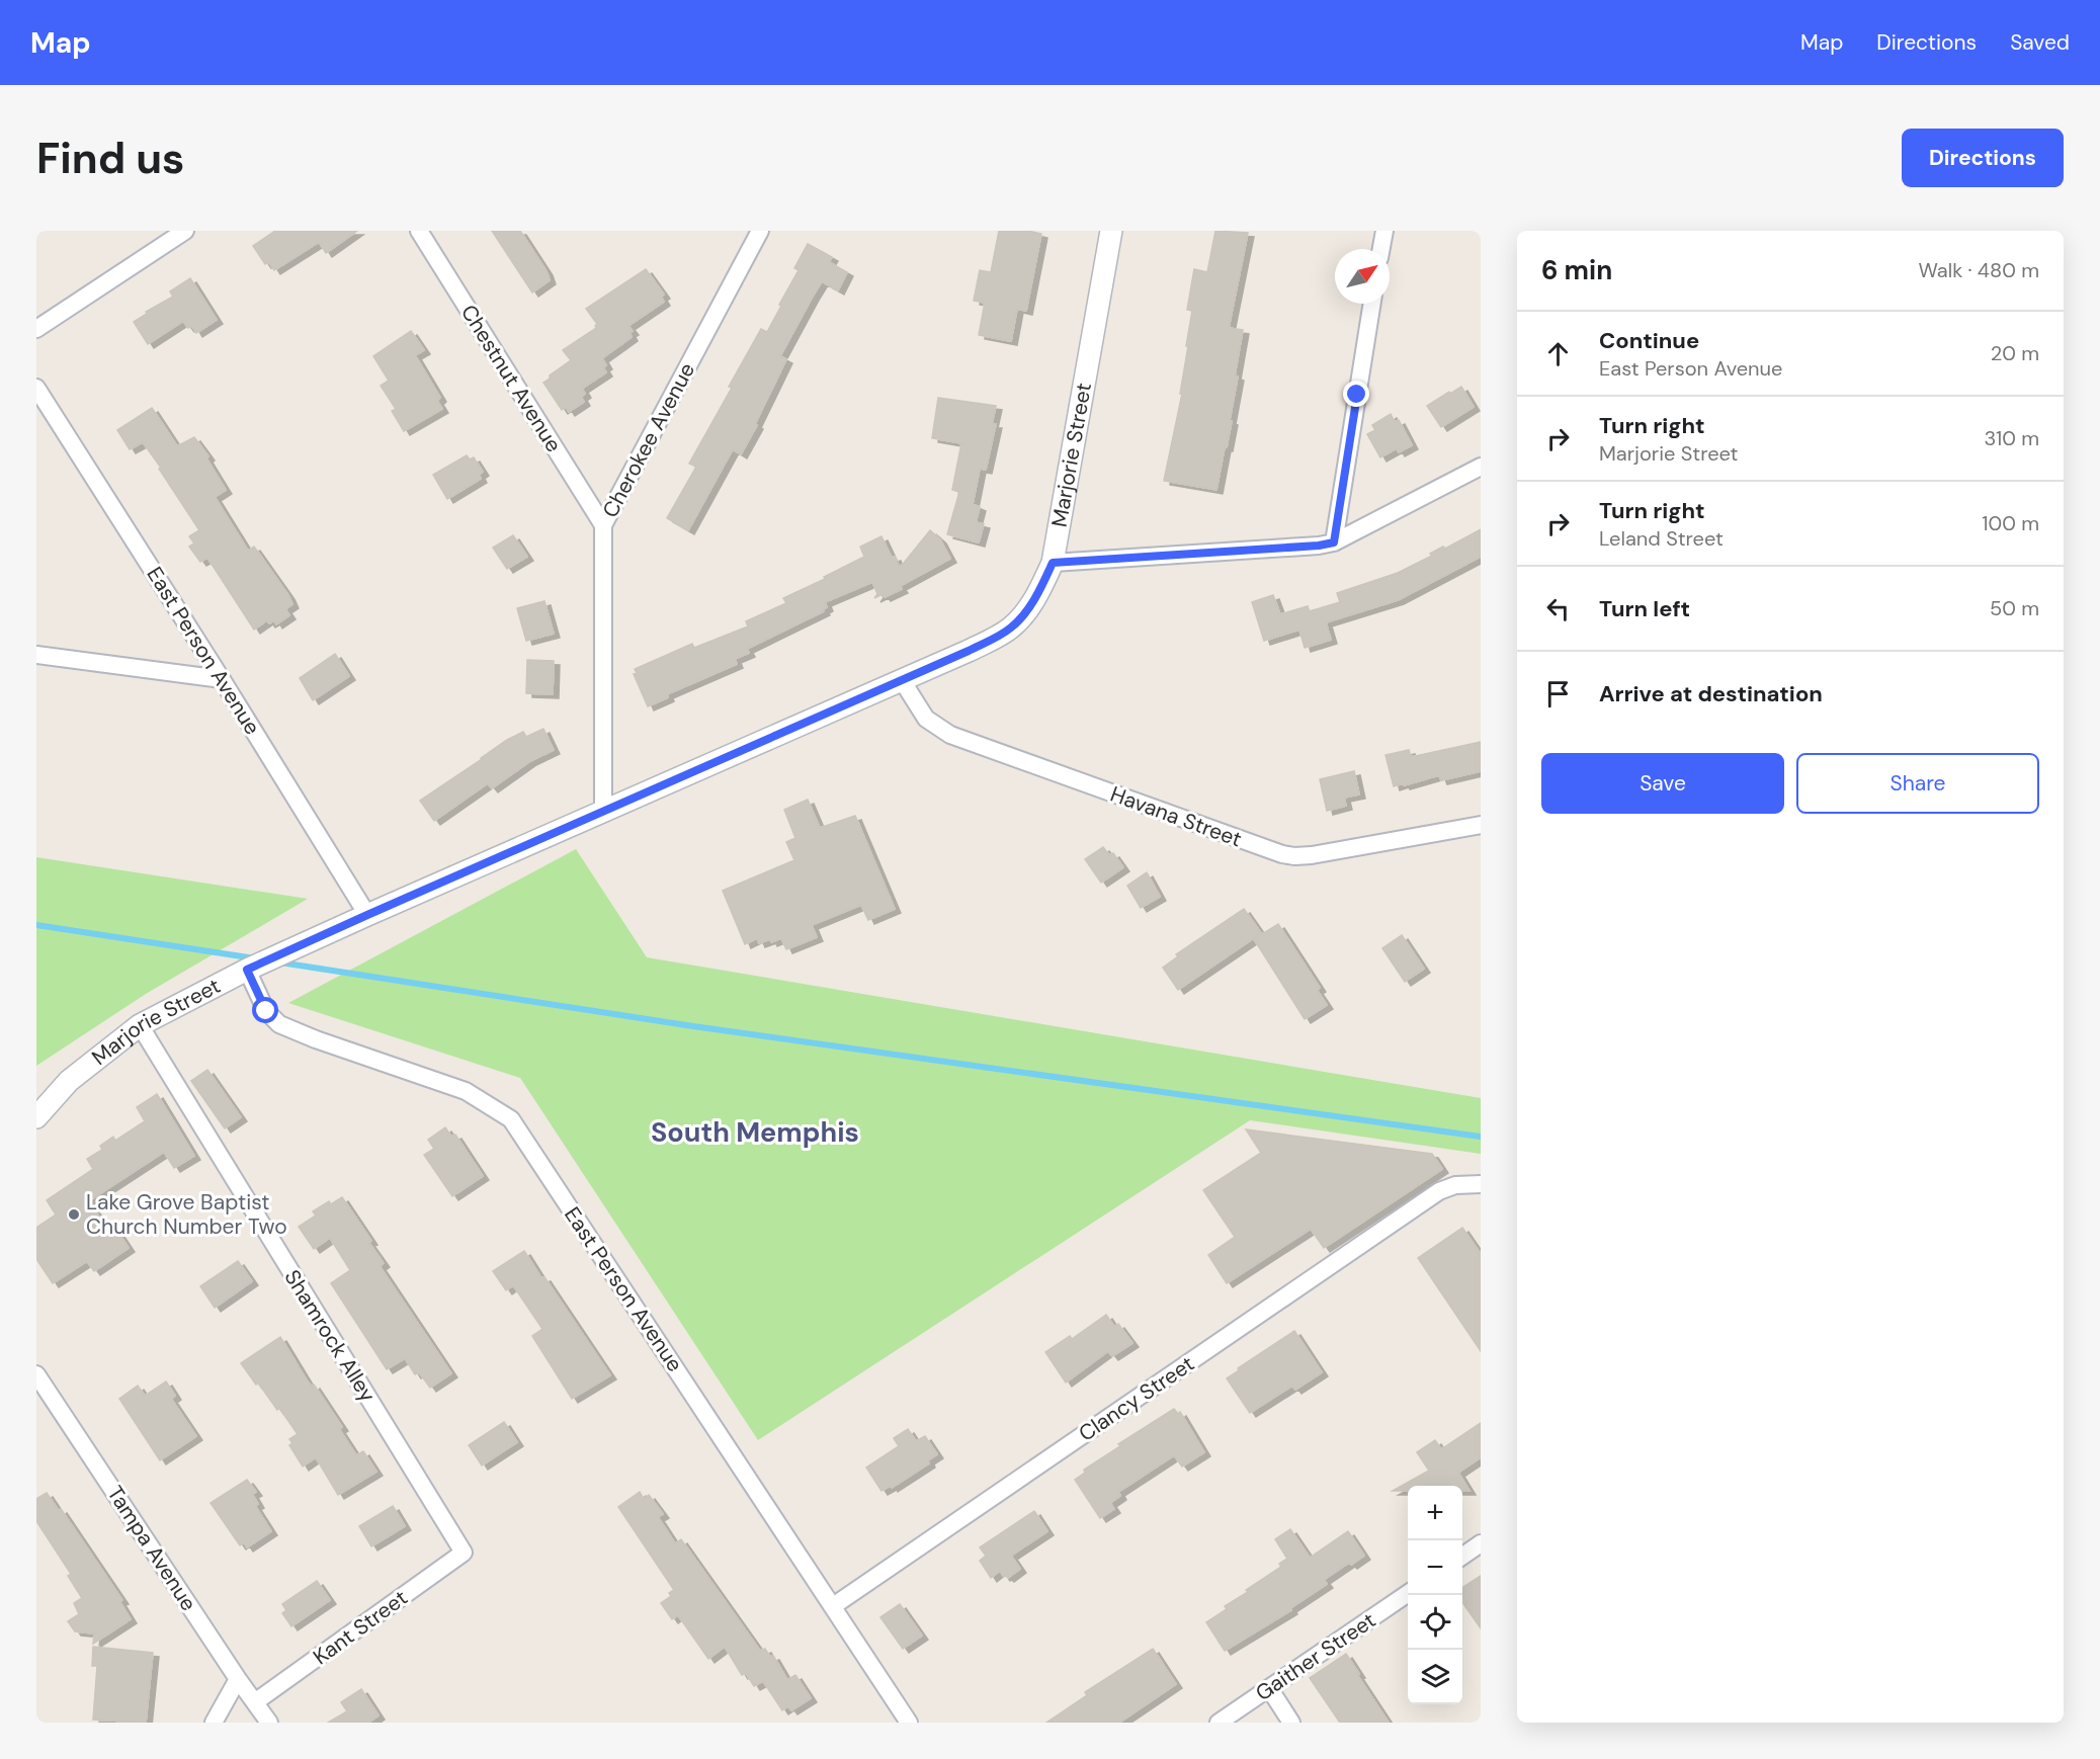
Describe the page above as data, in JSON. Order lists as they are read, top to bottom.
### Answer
{
  "streets": {
    "street": [
      "Chestnut Avenue",
      "Cherokee Avenue",
      "Marjorie Street",
      "East Person Avenue",
      "Havana Street",
      "Shamrock Alley",
      "Clancy Street",
      "Tampa Avenue",
      "Kant Street",
      "Gaither Street"
    ]
  },
  "crossings": [
    ["Chestnut Avenue", "Cherokee Avenue"],
    ["Cherokee Avenue", "Marjorie Street"],
    ["Marjorie Street", "East Person Avenue"],
    ["Marjorie Street", "Havana Street"],
    ["Marjorie Street", "Shamrock Alley"],
    ["East Person Avenue", "Clancy Street"],
    ["Shamrock Alley", "Kant Street"],
    ["Tampa Avenue", "Kant Street"]
  ],
  "districts": ["South Memphis"],
  "places": ["Lake Grove Baptist Church Number Two"],
  "north": "top right",
  "page": {
    "header": "Map",
    "nav": ["Map", "Directions", "Saved"],
    "buttons": [
      "Directions",
      ["Save", "Share"]
    ],
    "title": "Find us",
    "heading": ["6 min", "Walk · 480 m"],
    "list": [
      ["Continue", "East Person Avenue", "20 m"],
      ["Turn right", "Marjorie Street", "310 m"],
      ["Turn right", "Leland Street", "100 m"],
      ["Turn left", "50 m"],
      "Arrive at destination"
    ],
    "map_buttons": ["+", "−"]
  }
}
